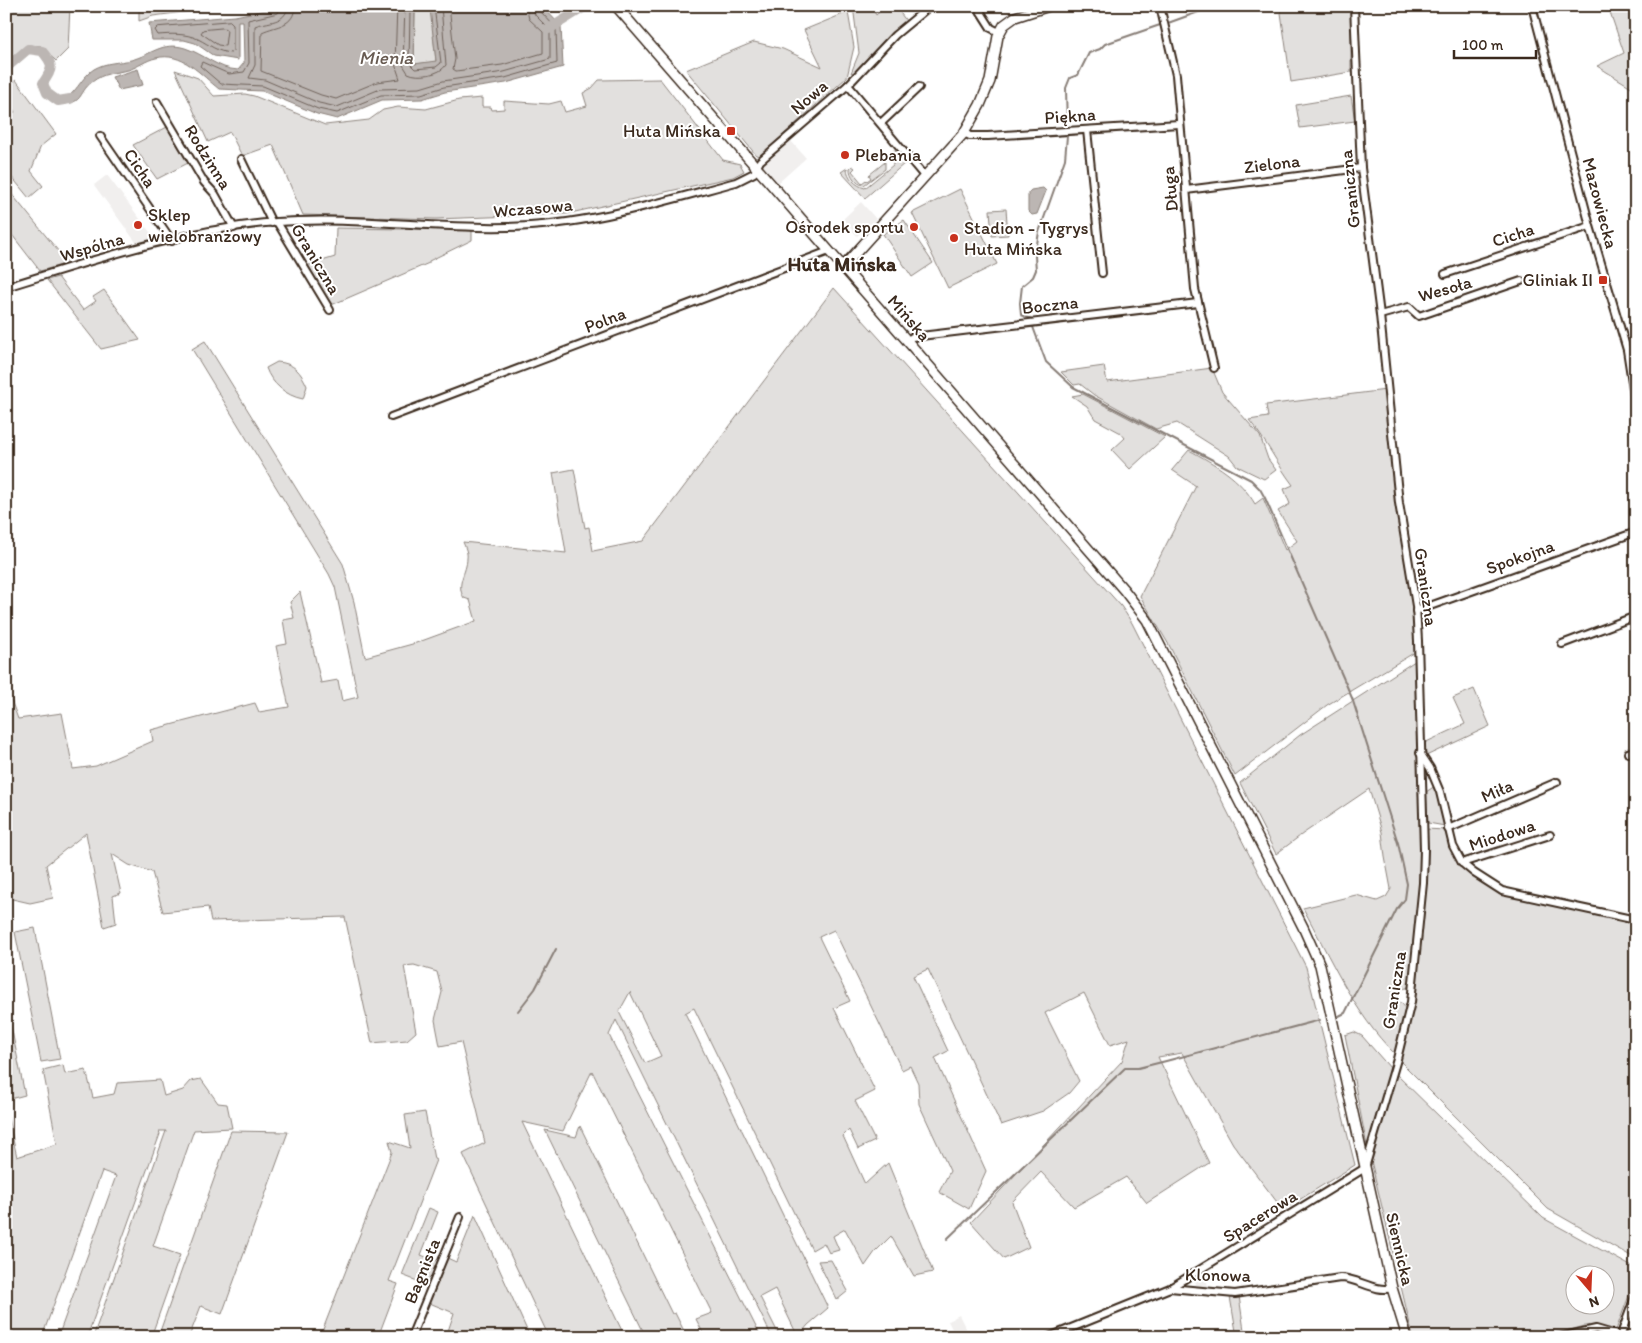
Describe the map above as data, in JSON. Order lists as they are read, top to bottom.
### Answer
{
  "streets": {
    "main road": ["Mińska", "Siennicka"],
    "street": [
      "Nowa",
      "Piękna",
      "Rodzinna",
      "Zielona",
      "Cicha",
      "Długa",
      "Graniczna",
      "Mazowiecka",
      "Wczasowa",
      "Wspólna",
      "Wesoła",
      "Boczna",
      "Polna",
      "Spokojna",
      "Miła",
      "Miodowa",
      "Spacerowa",
      "Bagnista",
      "Klonowa"
    ]
  },
  "crossings": [
    ["Nowa", "Wczasowa"],
    ["Nowa", "Mińska"],
    ["Piękna", "Długa"],
    ["Rodzinna", "Wspólna"],
    ["Zielona", "Długa"],
    ["Zielona", "Graniczna"],
    ["Cicha", "Mazowiecka"],
    ["Cicha", "Wspólna"],
    ["Długa", "Boczna"],
    ["Graniczna", "Wspólna"],
    ["Graniczna", "Wesoła"],
    ["Graniczna", "Mińska"],
    ["Graniczna", "Spokojna"],
    ["Graniczna", "Spacerowa"],
    ["Graniczna", "Siennicka"],
    ["Wczasowa", "Wspólna"],
    ["Wczasowa", "Mińska"],
    ["Boczna", "Mińska"],
    ["Mińska", "Polna"],
    ["Mińska", "Spacerowa"],
    ["Mińska", "Siennicka"],
    ["Spacerowa", "Siennicka"],
    ["Spacerowa", "Klonowa"],
    ["Siennicka", "Klonowa"]
  ],
  "districts": ["Huta Mińska"],
  "water": ["Mienia"],
  "places": {
    "transit": ["Huta Mińska", "Gliniak II"],
    "other": [
      "Plebania",
      "Sklep wielobranżowy",
      "Ośrodek sportu",
      "Stadion - Tygrys Huta Mińska"
    ]
  },
  "scale_bar": "100 m",
  "north": "bottom"
}
